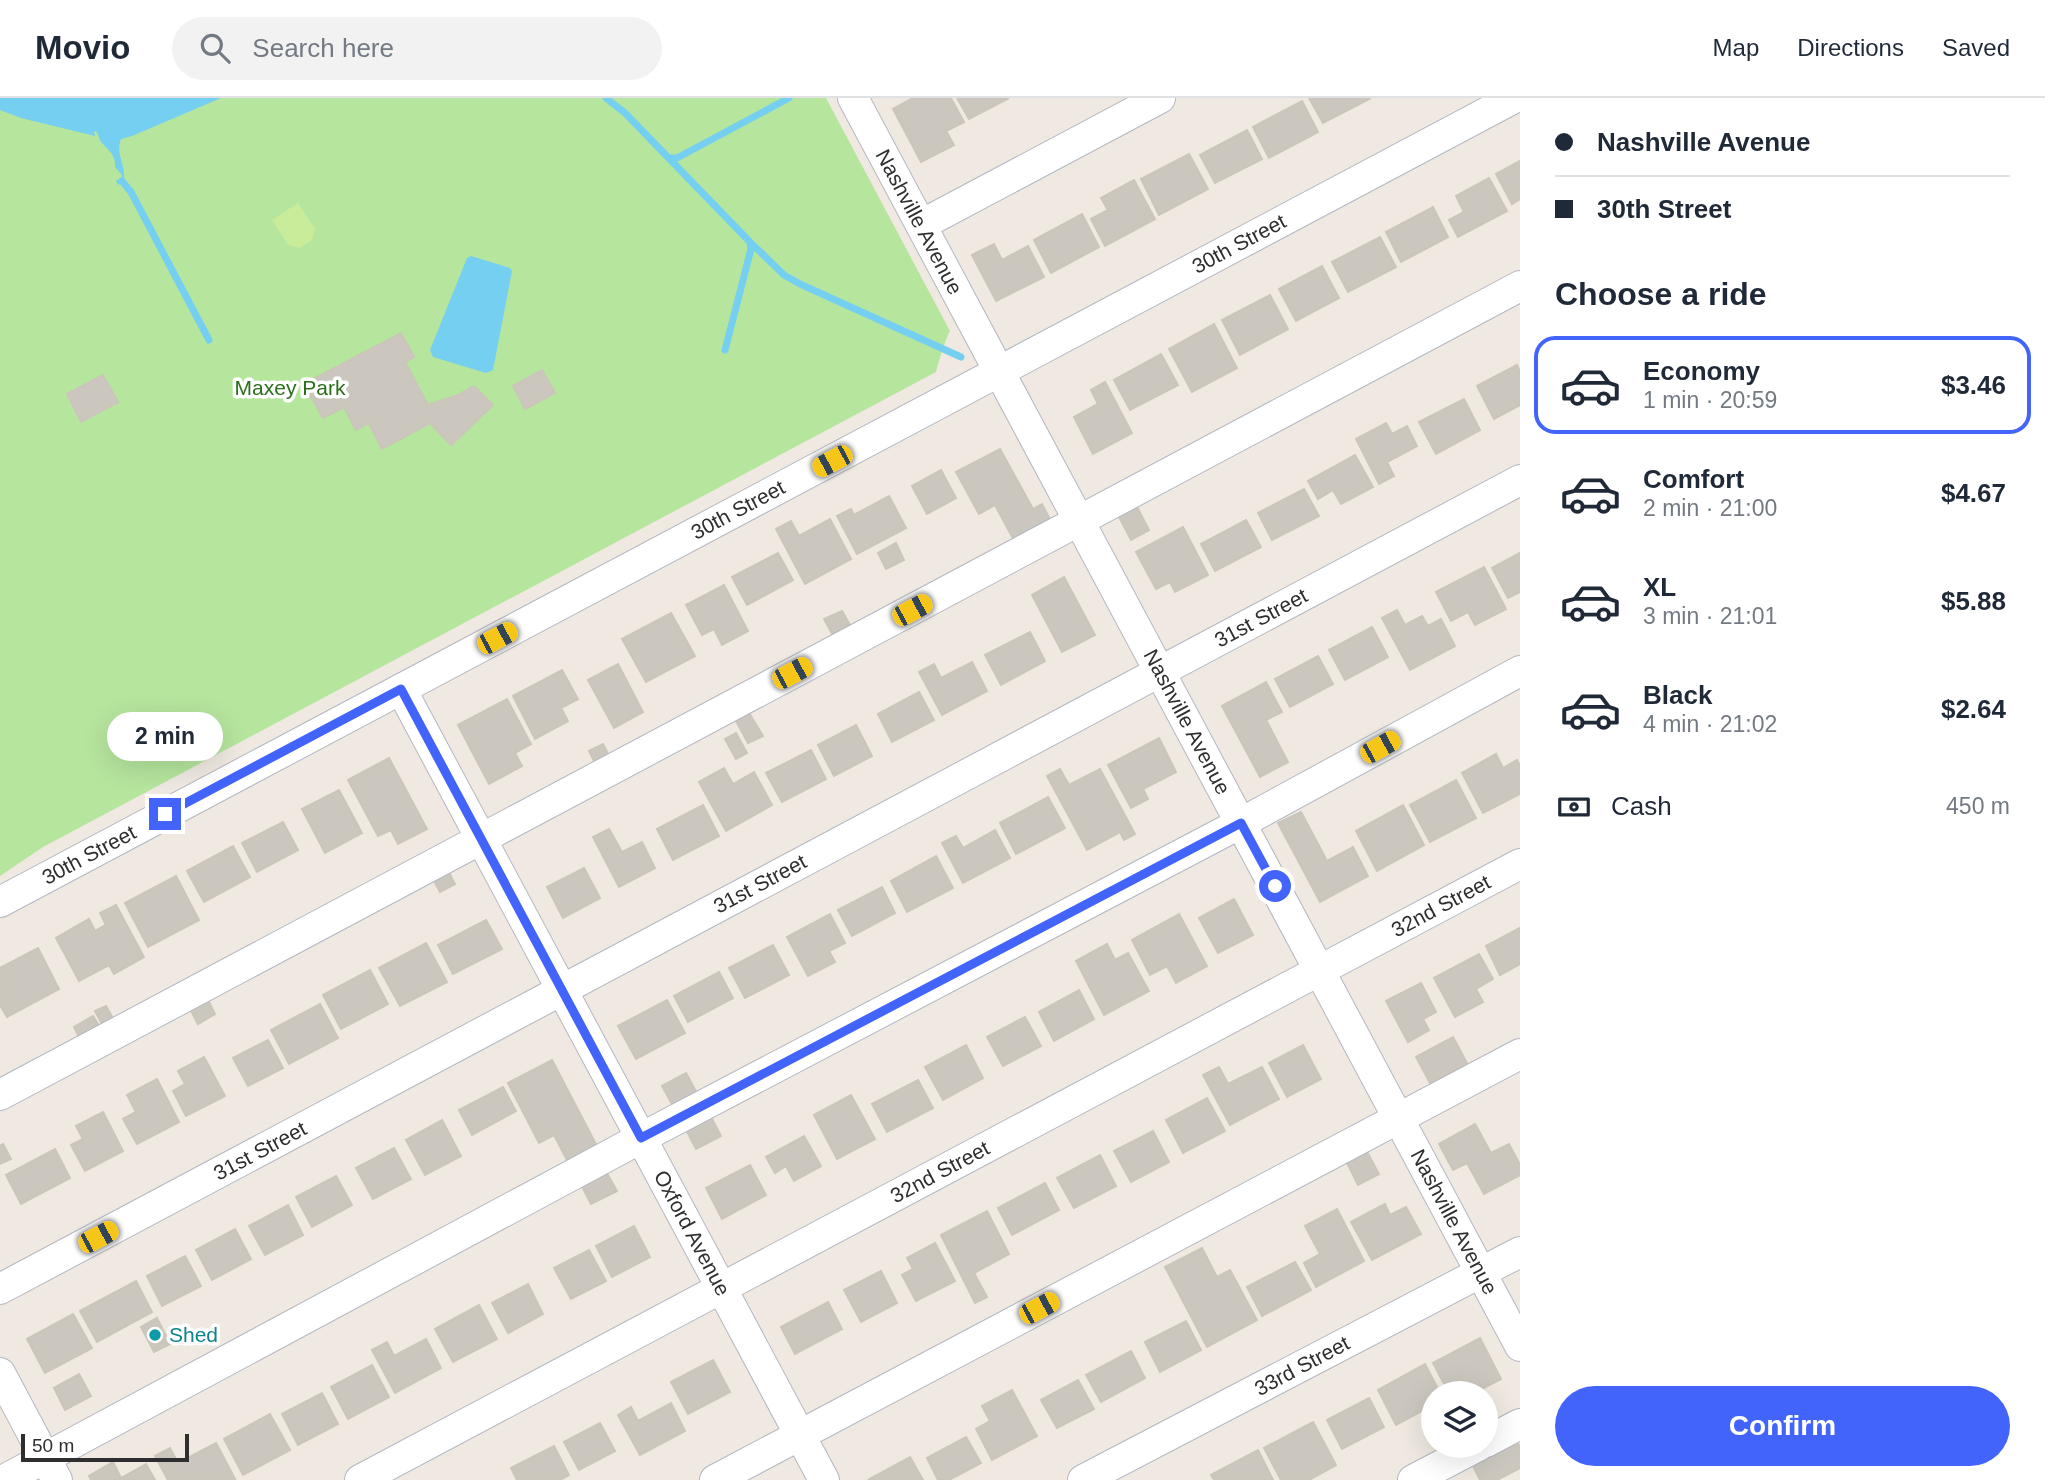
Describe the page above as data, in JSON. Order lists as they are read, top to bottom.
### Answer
{
  "streets": {
    "street": [
      "Nashville Avenue",
      "30th Street",
      "31st Street",
      "32nd Street",
      "Oxford Avenue",
      "33rd Street"
    ]
  },
  "crossings": [
    ["Nashville Avenue", "30th Street"],
    ["Nashville Avenue", "31st Street"],
    ["Nashville Avenue", "32nd Street"],
    ["Nashville Avenue", "33rd Street"],
    ["30th Street", "Oxford Avenue"],
    ["31st Street", "Oxford Avenue"],
    ["32nd Street", "Oxford Avenue"]
  ],
  "parks": ["Maxey Park"],
  "places": ["Shed"],
  "scale_bar": "50 m",
  "page": {
    "header": "Movio",
    "search": "Search here",
    "nav": ["Map", "Directions", "Saved"],
    "banner": ["Nashville Avenue", "30th Street"],
    "heading": "Choose a ride",
    "list": [
      {
        "name": "Economy",
        "note": "1 min · 20:59",
        "value": "$3.46"
      },
      {
        "name": "Comfort",
        "note": "2 min · 21:00",
        "value": "$4.67"
      },
      {
        "name": "XL",
        "note": "3 min · 21:01",
        "value": "$5.88"
      },
      {
        "name": "Black",
        "note": "4 min · 21:02",
        "value": "$2.64"
      }
    ],
    "bubble": "2 min",
    "pay": ["Cash", "450 m"],
    "buttons": "Confirm",
    "scale": "50 m"
  }
}
